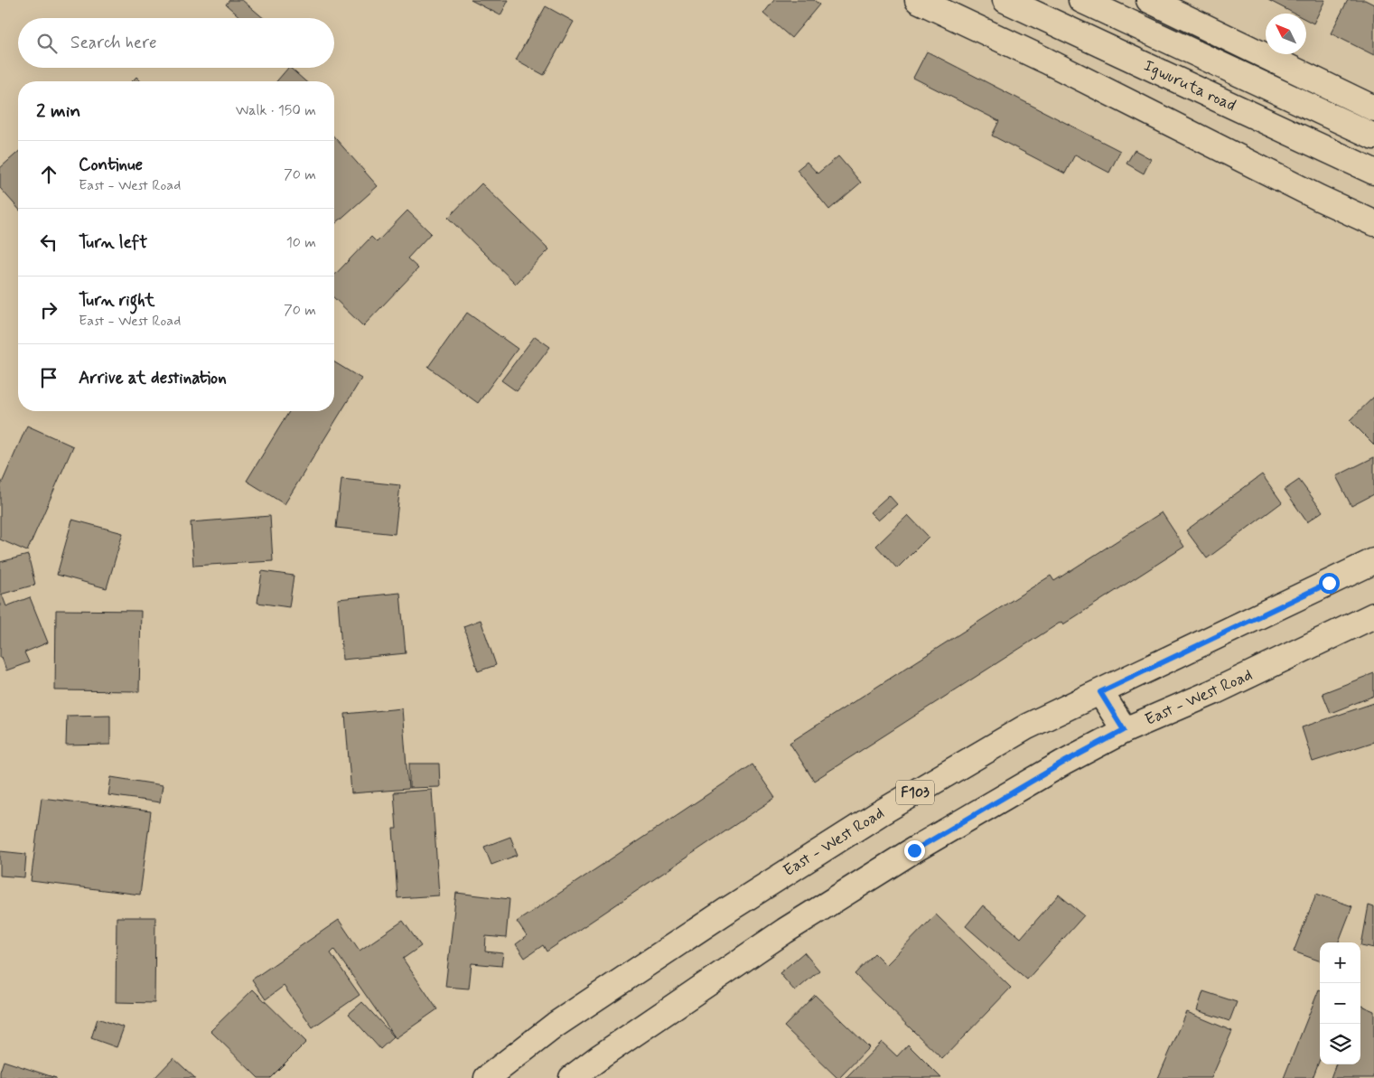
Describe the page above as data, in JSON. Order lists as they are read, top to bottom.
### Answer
{
  "streets": {
    "main road": ["Igwuruta road", "East - West Road", "F103"]
  },
  "north": "top left",
  "page": {
    "search": "Search here",
    "heading": ["2 min", "Walk · 150 m"],
    "list": [
      ["Continue", "East - West Road", "70 m"],
      ["Turn left", "10 m"],
      ["Turn right", "East - West Road", "70 m"],
      "Arrive at destination"
    ],
    "map_buttons": ["+", "−"]
  }
}
